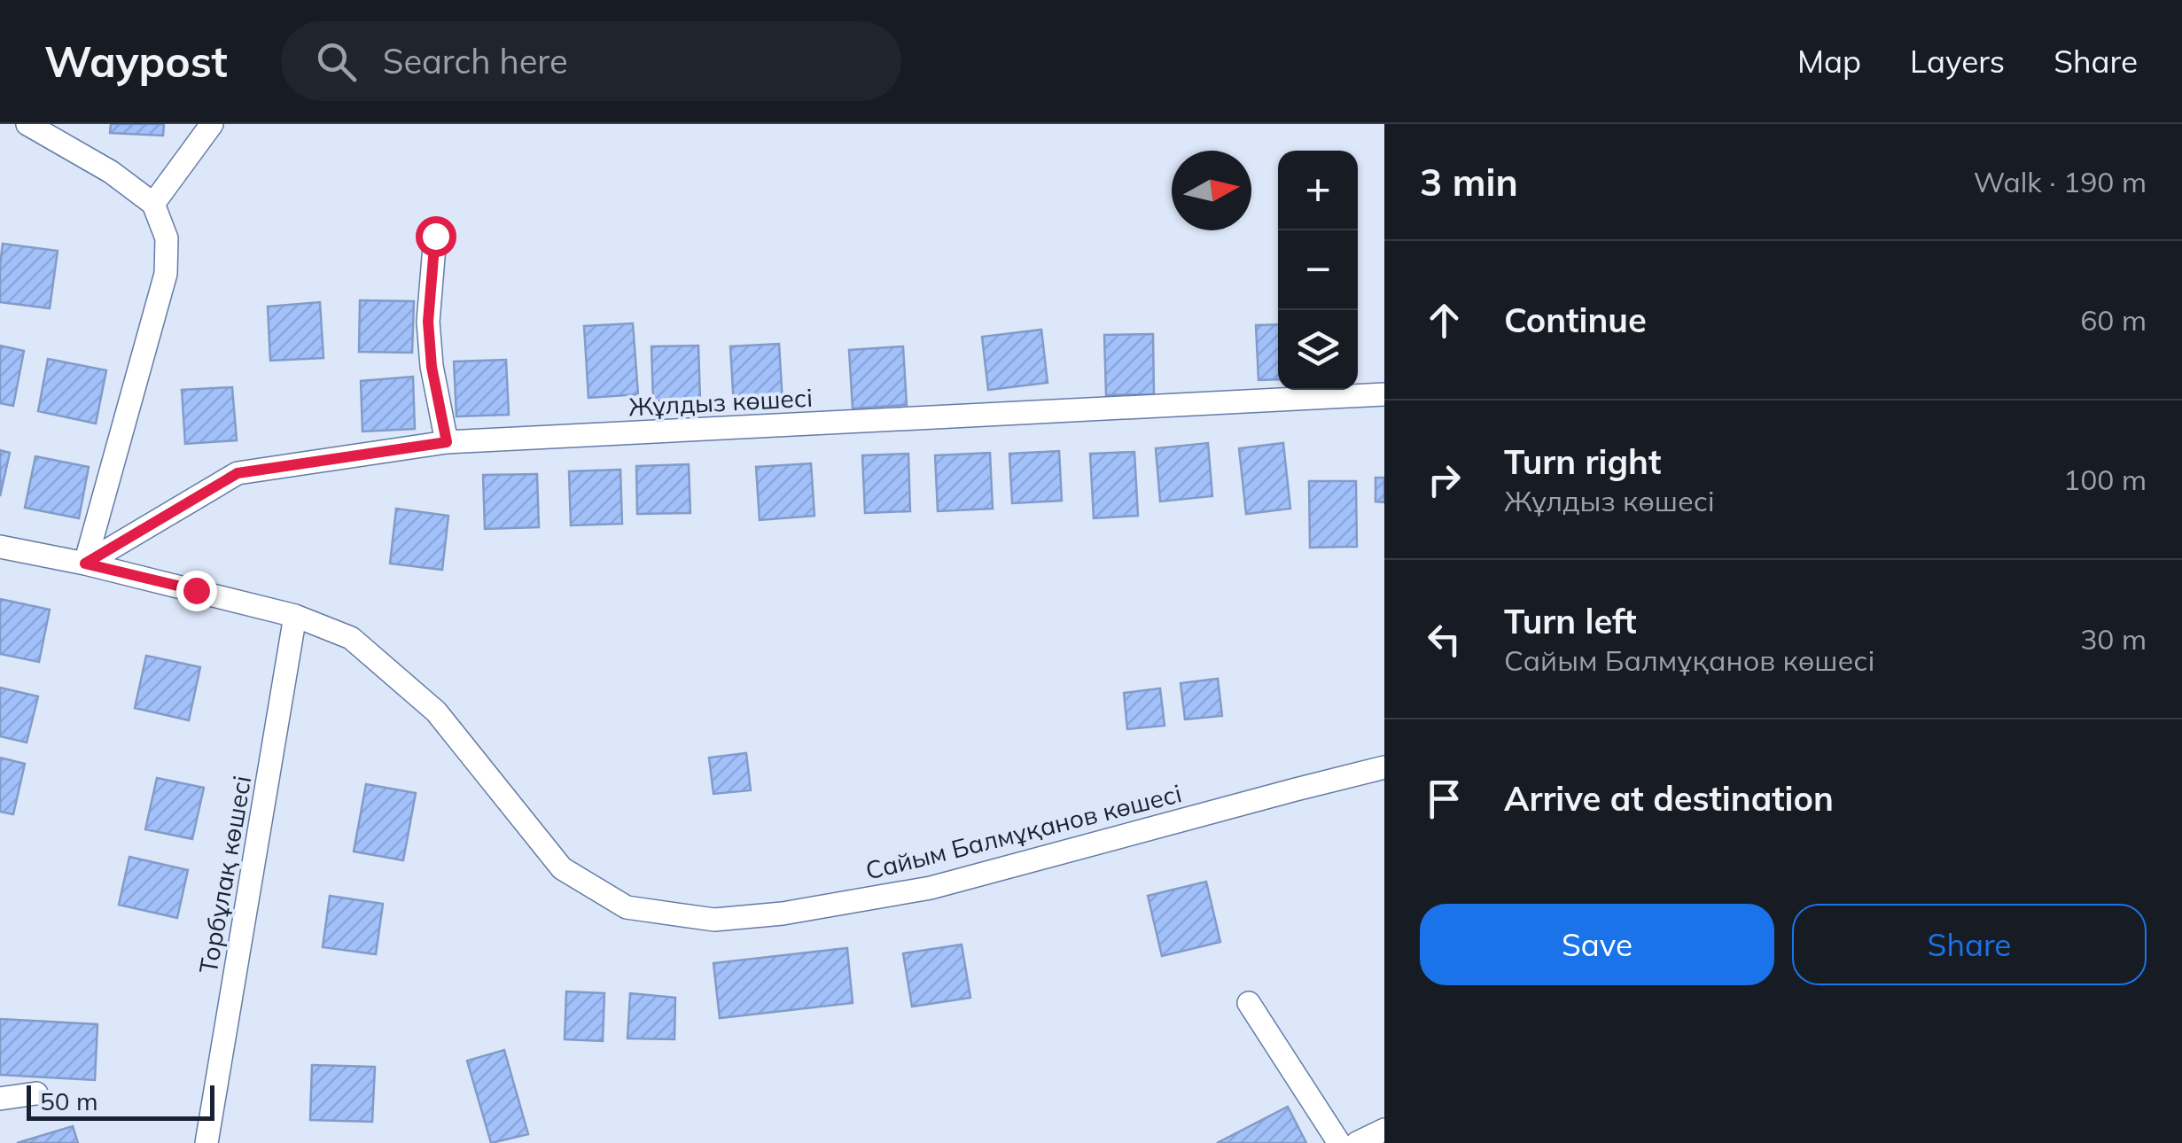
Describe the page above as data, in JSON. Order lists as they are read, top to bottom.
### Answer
{
  "streets": {
    "street": ["Жұлдыз көшесі", "Сайым Балмұқанов көшесі", "Торбұлақ көшесі"]
  },
  "crossings": [
    ["Жұлдыз көшесі", "Сайым Балмұқанов көшесі"],
    ["Сайым Балмұқанов көшесі", "Торбұлақ көшесі"]
  ],
  "scale_bar": "50 m",
  "north": "right",
  "page": {
    "header": "Waypost",
    "search": "Search here",
    "nav": ["Map", "Layers", "Share"],
    "heading": ["3 min", "Walk · 190 m"],
    "map_buttons": ["+", "−"],
    "list": [
      ["Continue", "60 m"],
      ["Turn right", "Жұлдыз көшесі", "100 m"],
      ["Turn left", "Сайым Балмұқанов көшесі", "30 m"],
      "Arrive at destination"
    ],
    "buttons": ["Save", "Share"],
    "scale": "50 m"
  }
}
